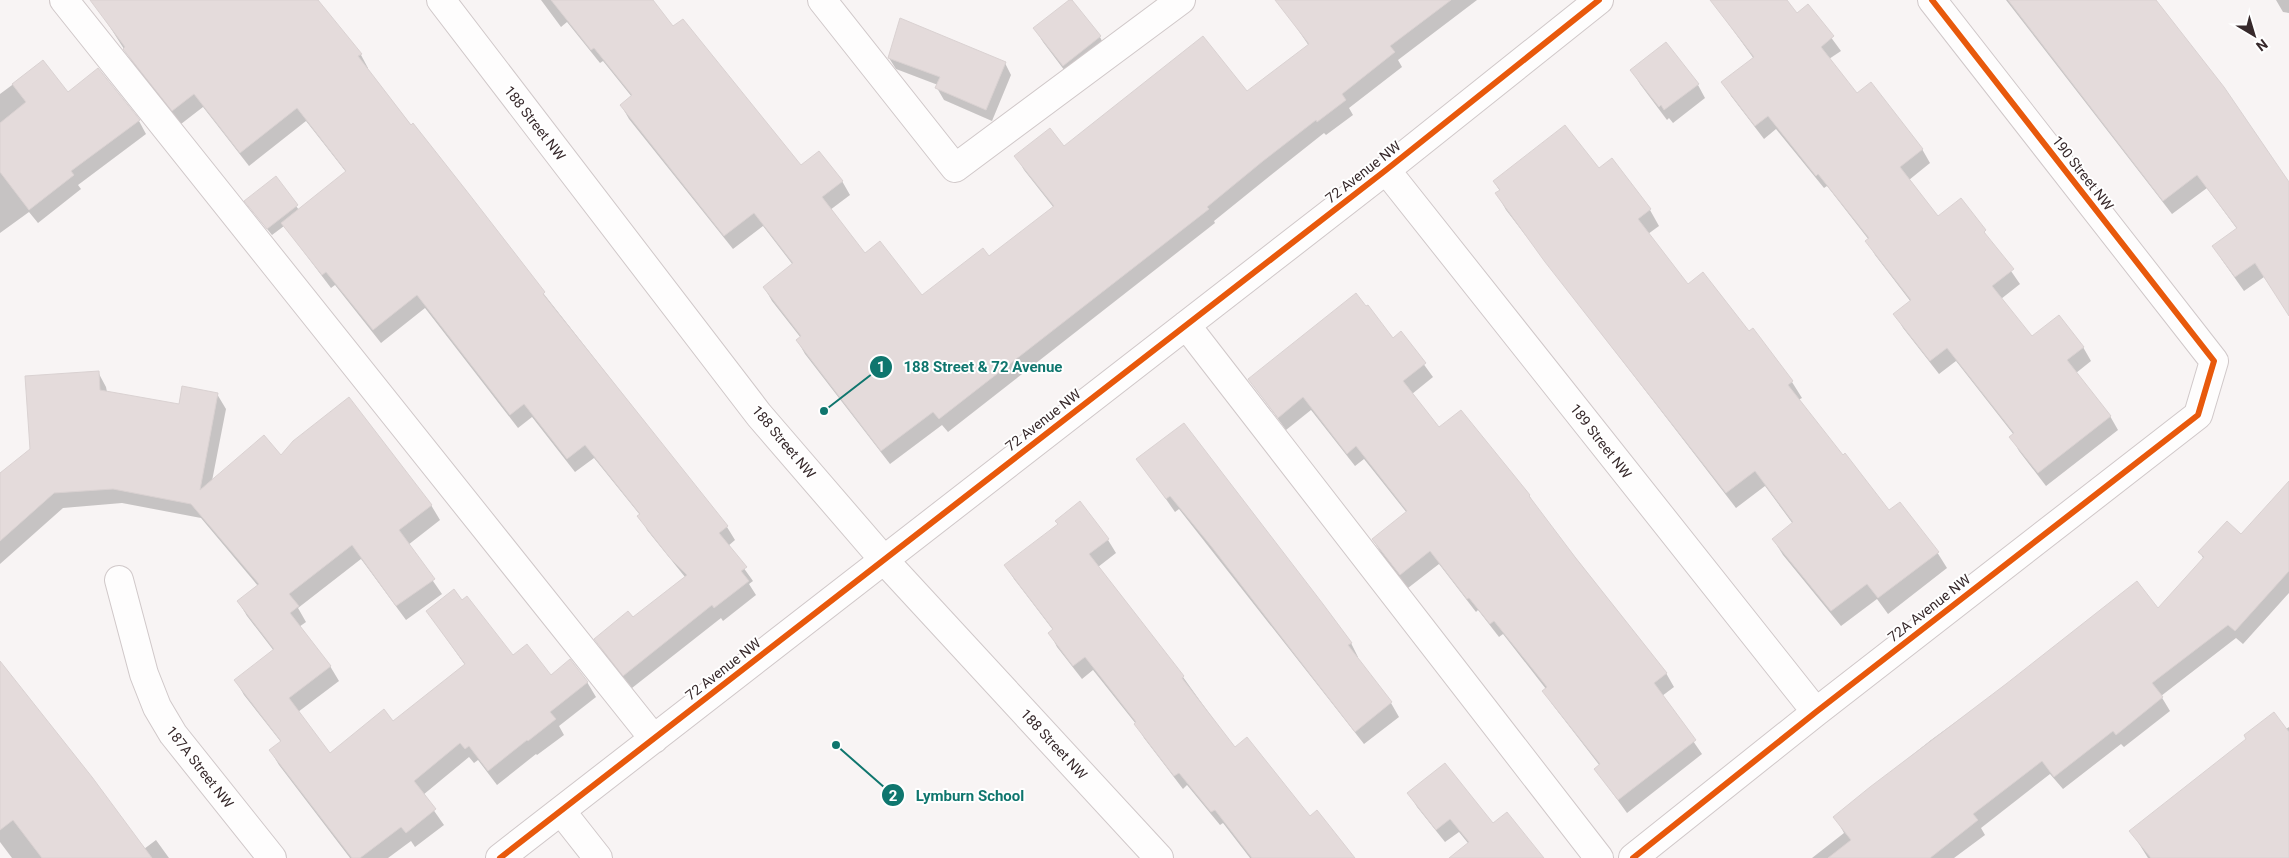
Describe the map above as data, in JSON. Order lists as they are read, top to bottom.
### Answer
{
  "streets": {
    "street": [
      "188 Street NW",
      "72 Avenue NW",
      "190 Street NW",
      "189 Street NW",
      "72A Avenue NW",
      "187A Street NW"
    ]
  },
  "crossings": [
    ["188 Street NW", "72 Avenue NW"],
    ["72 Avenue NW", "189 Street NW"],
    ["190 Street NW", "72A Avenue NW"],
    ["189 Street NW", "72A Avenue NW"]
  ],
  "places": ["188 Street & 72 Avenue", "Lymburn School"],
  "north": "bottom right"
}
